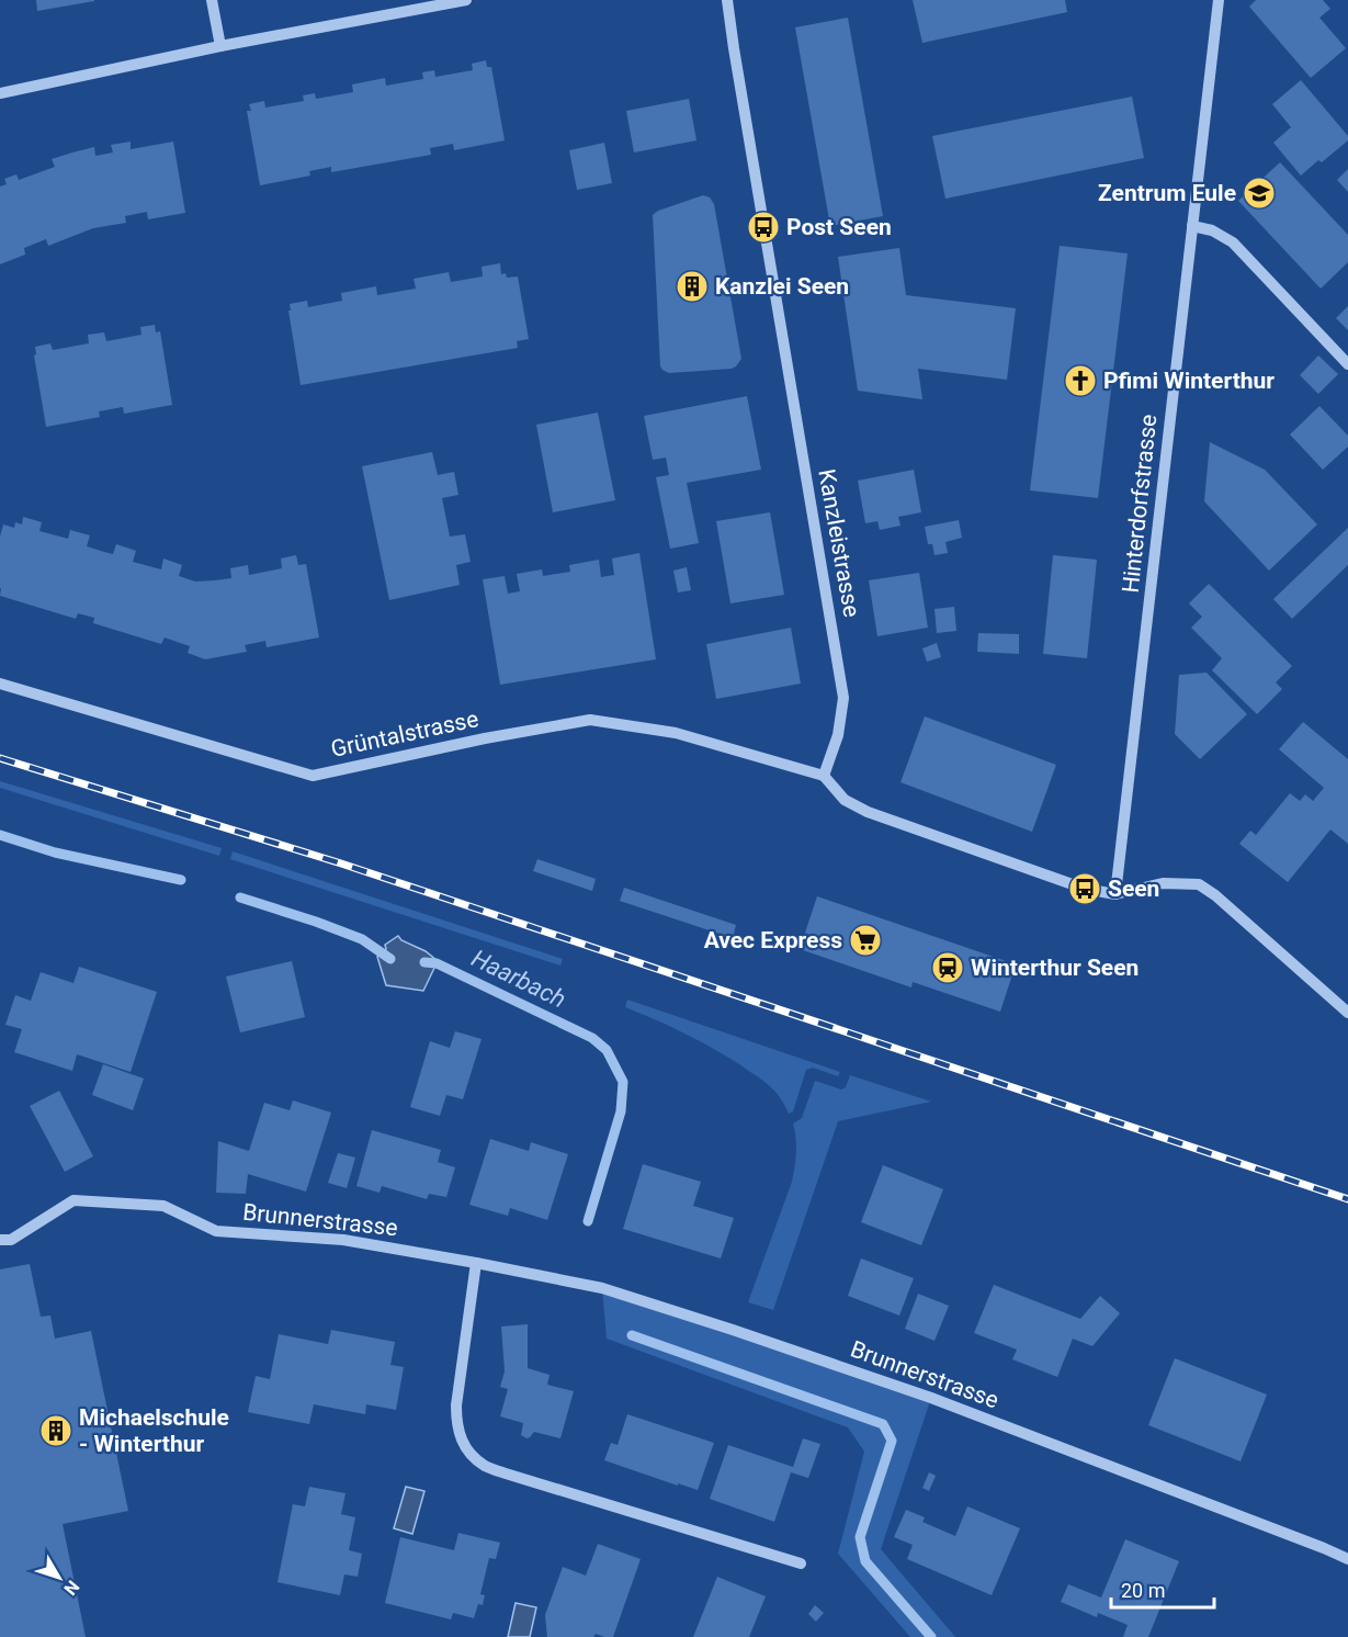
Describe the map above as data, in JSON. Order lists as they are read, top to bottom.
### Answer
{
  "streets": {
    "street": [
      "Hinterdorfstrasse",
      "Kanzleistrasse",
      "Grüntalstrasse",
      "Brunnerstrasse"
    ]
  },
  "crossings": [
    ["Kanzleistrasse", "Grüntalstrasse"]
  ],
  "water": ["Haarbach"],
  "places": {
    "school or university": ["Zentrum Eule"],
    "bus stop": ["Post Seen", "Seen"],
    "building": ["Kanzlei Seen", "Michaelschule - Winterthur"],
    "church": ["Pfimi Winterthur"],
    "supermarket": ["Avec Express"],
    "station": ["Winterthur Seen"]
  },
  "scale_bar": "20 m",
  "north": "bottom right"
}
